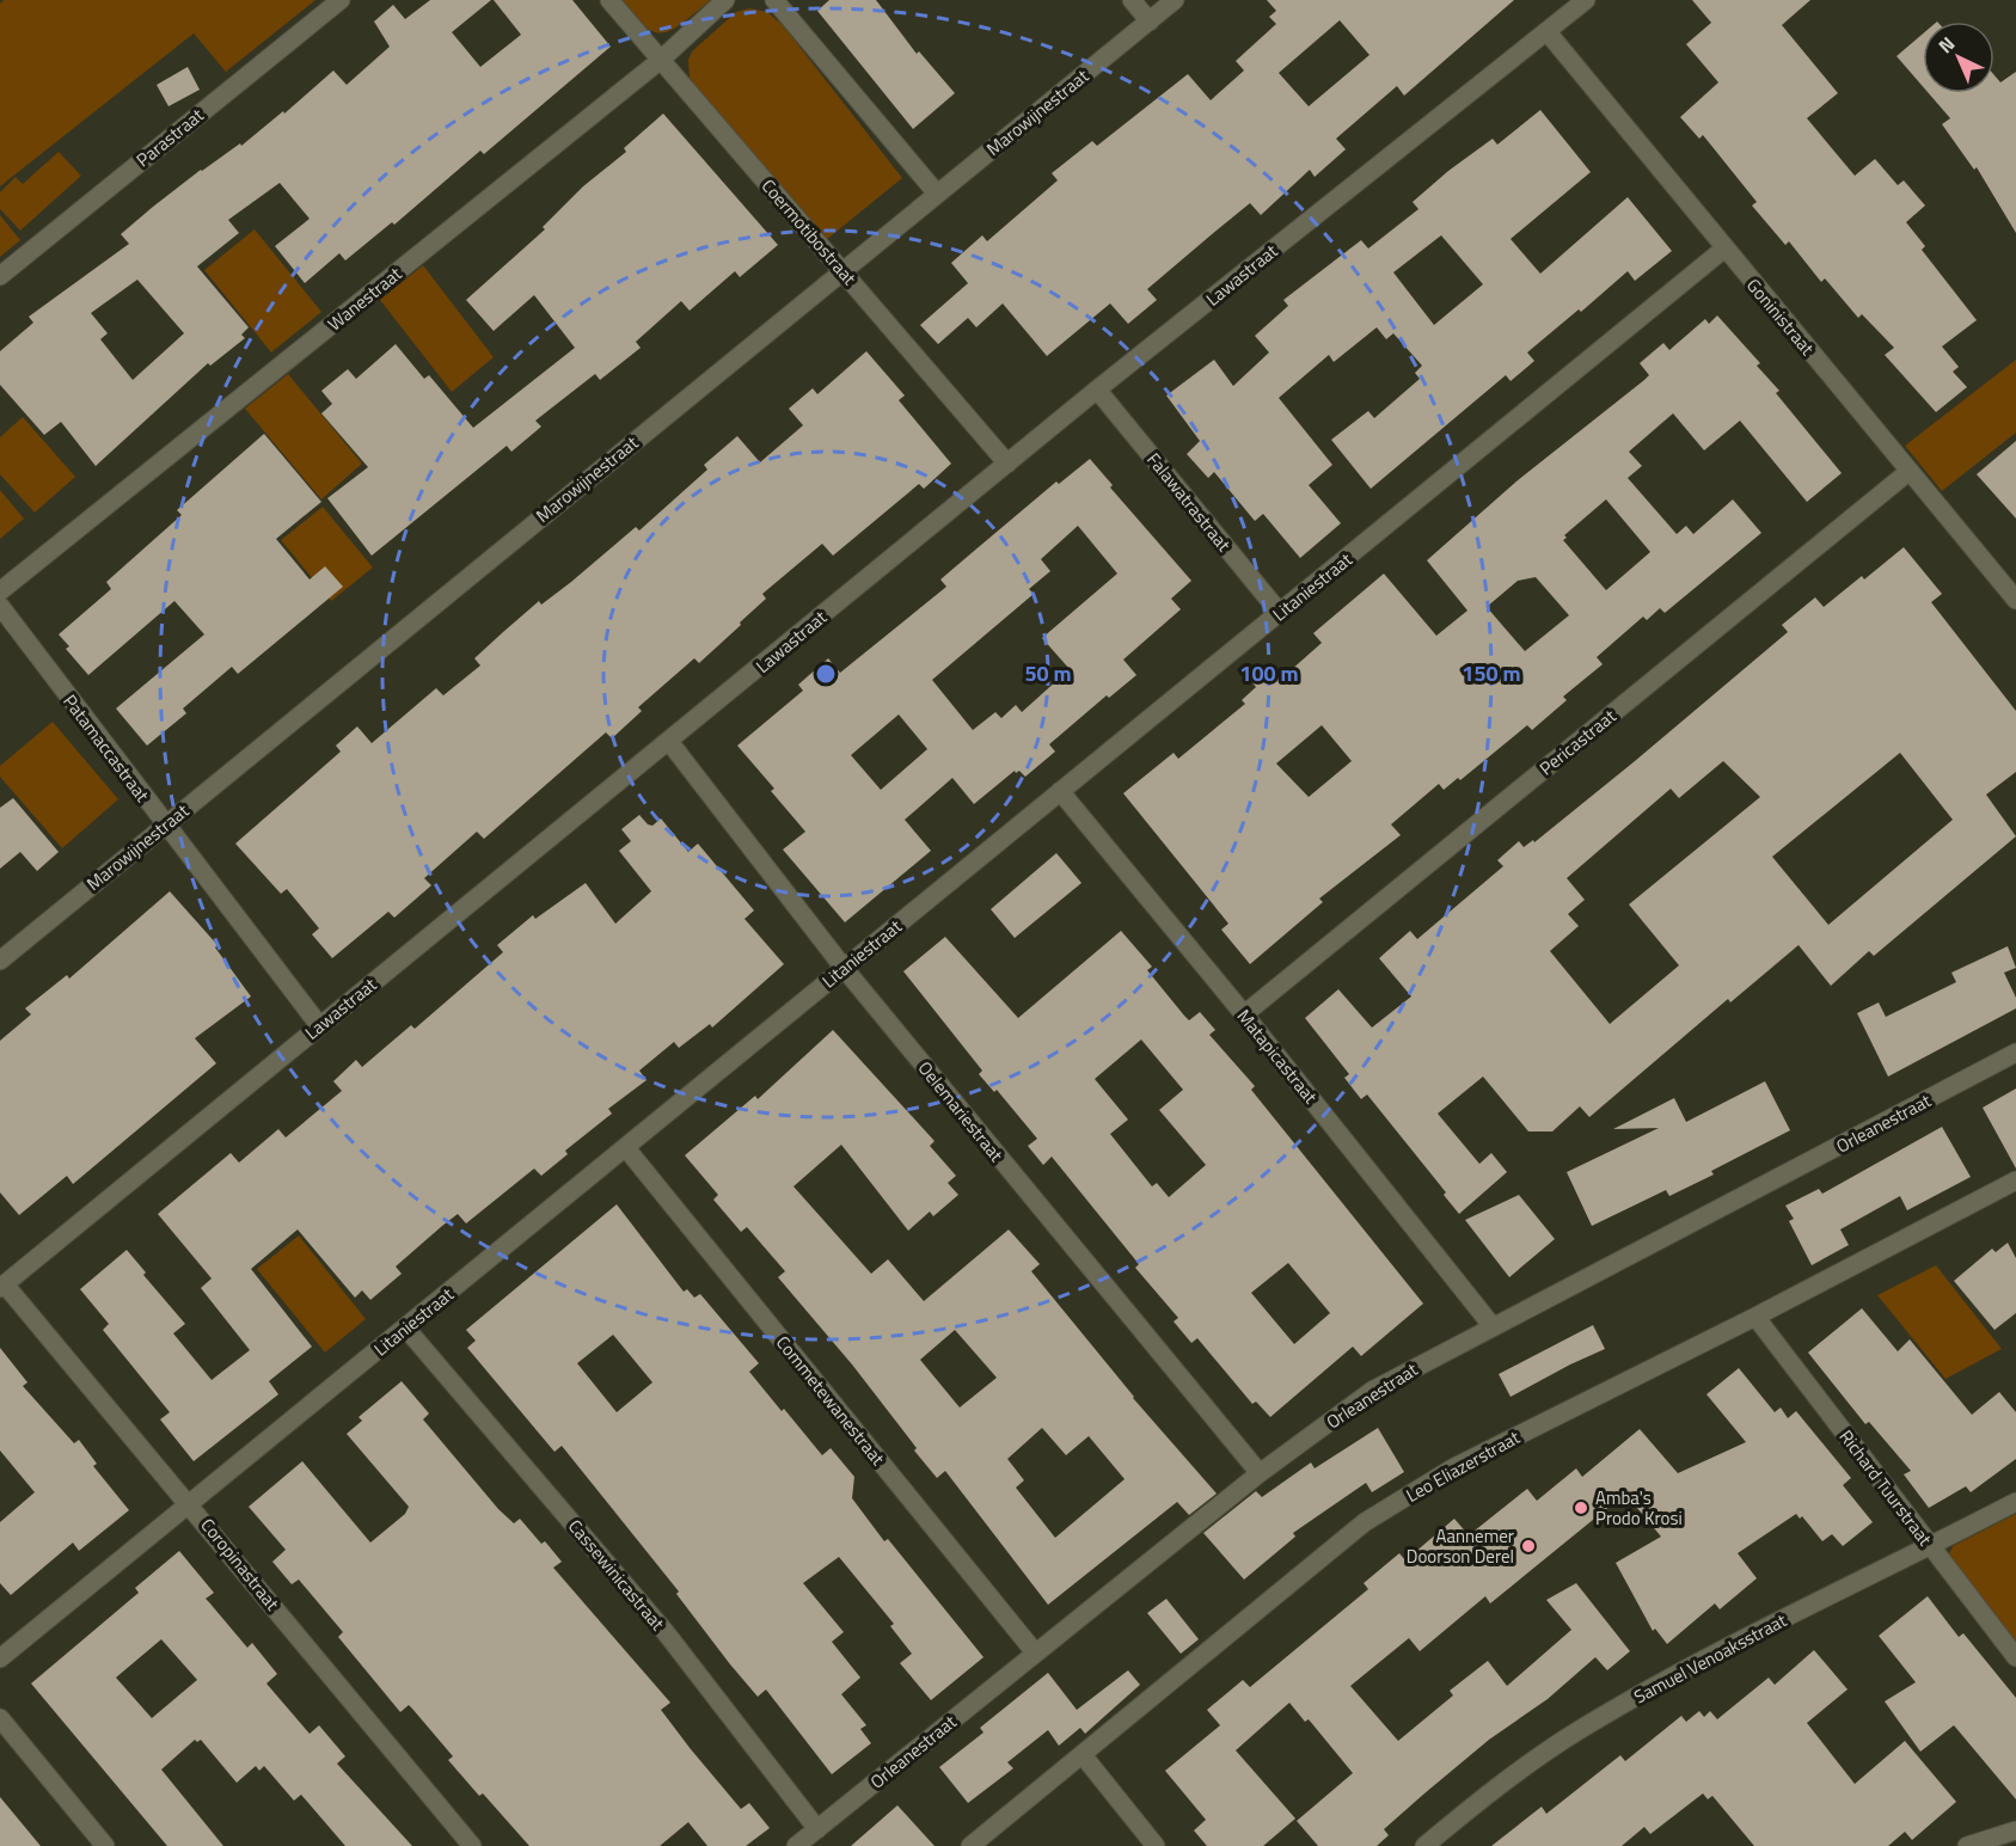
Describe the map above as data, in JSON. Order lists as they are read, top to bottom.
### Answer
{
  "streets": {
    "street": [
      "Marowijnestraat",
      "Parastraat",
      "Coermotibostraat",
      "Lawastraat",
      "Wanestraat",
      "Goninistraat",
      "Falawatrastraat",
      "Litaniestraat",
      "Pericastraat",
      "Patamaccastraat",
      "Matapicastraat",
      "Oelemariestraat",
      "Orleanestraat",
      "Commetewanestraat",
      "Leo Eliazerstraat",
      "Richard Tuurstraat",
      "Coropinastraat",
      "Cassewinicastraat",
      "Samuel Venoaksstraat"
    ]
  },
  "crossings": [
    ["Marowijnestraat", "Coermotibostraat"],
    ["Marowijnestraat", "Patamaccastraat"],
    ["Coermotibostraat", "Lawastraat"],
    ["Coermotibostraat", "Wanestraat"],
    ["Lawastraat", "Goninistraat"],
    ["Lawastraat", "Falawatrastraat"],
    ["Lawastraat", "Patamaccastraat"],
    ["Lawastraat", "Oelemariestraat"],
    ["Lawastraat", "Coropinastraat"],
    ["Goninistraat", "Litaniestraat"],
    ["Goninistraat", "Pericastraat"],
    ["Falawatrastraat", "Litaniestraat"],
    ["Litaniestraat", "Matapicastraat"],
    ["Litaniestraat", "Oelemariestraat"],
    ["Litaniestraat", "Commetewanestraat"],
    ["Litaniestraat", "Coropinastraat"],
    ["Litaniestraat", "Cassewinicastraat"],
    ["Pericastraat", "Matapicastraat"],
    ["Matapicastraat", "Orleanestraat"],
    ["Oelemariestraat", "Orleanestraat"],
    ["Orleanestraat", "Commetewanestraat"],
    ["Orleanestraat", "Cassewinicastraat"],
    ["Leo Eliazerstraat", "Richard Tuurstraat"],
    ["Richard Tuurstraat", "Samuel Venoaksstraat"]
  ],
  "places": ["Amba's Prodo Krosi", "Aannemer Doorson Derel"],
  "north": "top left",
  "rings": ["50 m", "100 m", "150 m"]
}
